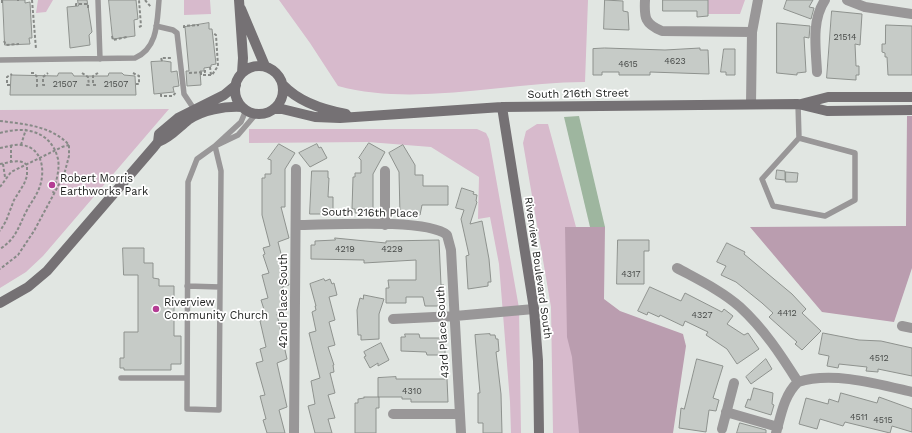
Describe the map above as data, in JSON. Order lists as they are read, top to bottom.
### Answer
{
  "streets": {
    "street": [
      "South 216th Street",
      "South 216th Place",
      "Riverview Boulevard South",
      "42nd Place South",
      "43rd Place South"
    ]
  },
  "crossings": [
    ["South 216th Street", "Riverview Boulevard South"],
    ["South 216th Place", "42nd Place South"],
    ["South 216th Place", "43rd Place South"]
  ],
  "places": ["Robert Morris Earthworks Park", "Riverview Community Church"],
  "house_numbers": [
    "21514",
    "4623",
    "4615",
    "21507",
    "21507",
    "4219",
    "4229",
    "4317",
    "4412",
    "4327",
    "4512",
    "4310",
    "4511",
    "4515"
  ]
}
